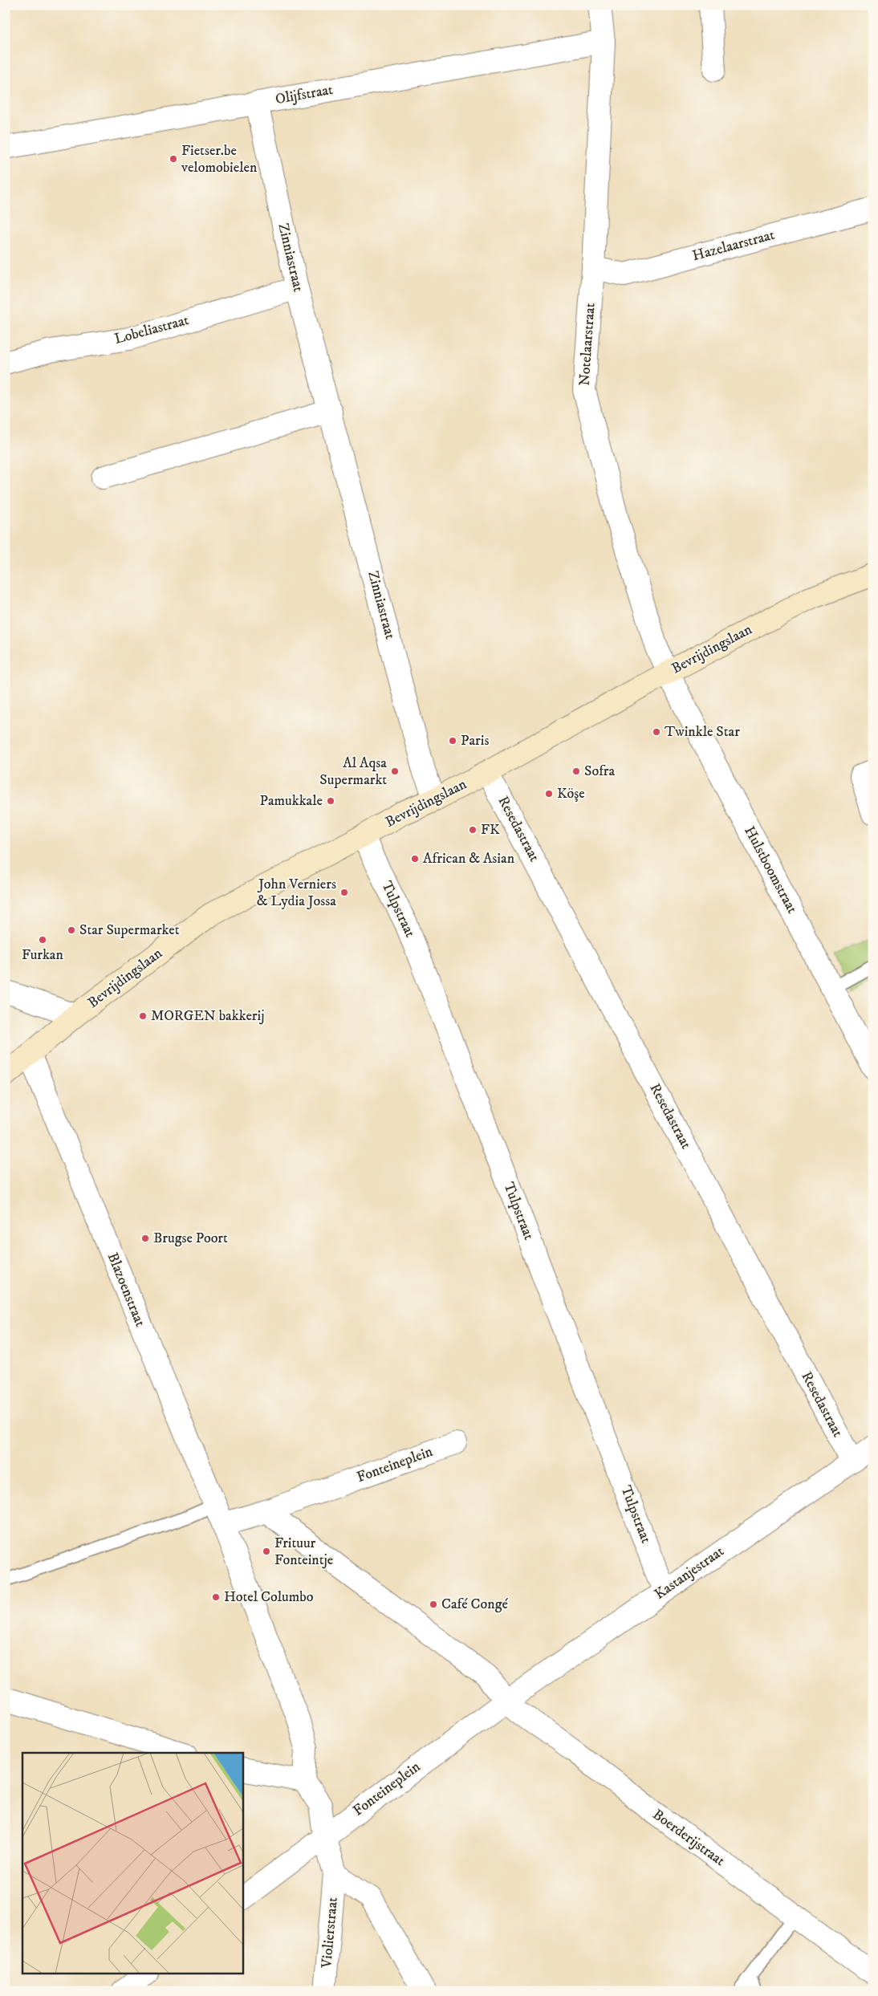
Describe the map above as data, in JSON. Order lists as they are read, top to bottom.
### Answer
{
  "streets": {
    "street": [
      "Olijfstraat",
      "Hazelaarstraat",
      "Zinniastraat",
      "Lobeliastraat",
      "Notelaarstraat",
      "Bevrijdingslaan",
      "Resedastraat",
      "Hulstboomstraat",
      "Tulpstraat",
      "Blazoenstraat",
      "Fonteineplein",
      "Kastanjestraat",
      "Boerderijstraat",
      "Violierstraat"
    ]
  },
  "crossings": [
    ["Olijfstraat", "Zinniastraat"],
    ["Olijfstraat", "Notelaarstraat"],
    ["Hazelaarstraat", "Notelaarstraat"],
    ["Zinniastraat", "Lobeliastraat"],
    ["Zinniastraat", "Bevrijdingslaan"],
    ["Notelaarstraat", "Bevrijdingslaan"],
    ["Notelaarstraat", "Hulstboomstraat"],
    ["Bevrijdingslaan", "Resedastraat"],
    ["Bevrijdingslaan", "Hulstboomstraat"],
    ["Bevrijdingslaan", "Tulpstraat"],
    ["Bevrijdingslaan", "Blazoenstraat"],
    ["Resedastraat", "Kastanjestraat"],
    ["Tulpstraat", "Kastanjestraat"],
    ["Blazoenstraat", "Fonteineplein"],
    ["Fonteineplein", "Kastanjestraat"],
    ["Fonteineplein", "Boerderijstraat"],
    ["Kastanjestraat", "Boerderijstraat"]
  ],
  "places": [
    "Fietser.be velomobielen",
    "Twinkle Star",
    "Paris",
    "Al Aqsa Supermarkt",
    "Sofra",
    "Köşe",
    "Pamukkale",
    "FK",
    "African & Asian",
    "John Verniers & Lydia Jossa",
    "Star Supermarket",
    "Furkan",
    "MORGEN bakkerij",
    "Brugse Poort",
    "Frituur Fonteintje",
    "Hotel Columbo",
    "Café Congé"
  ]
}
